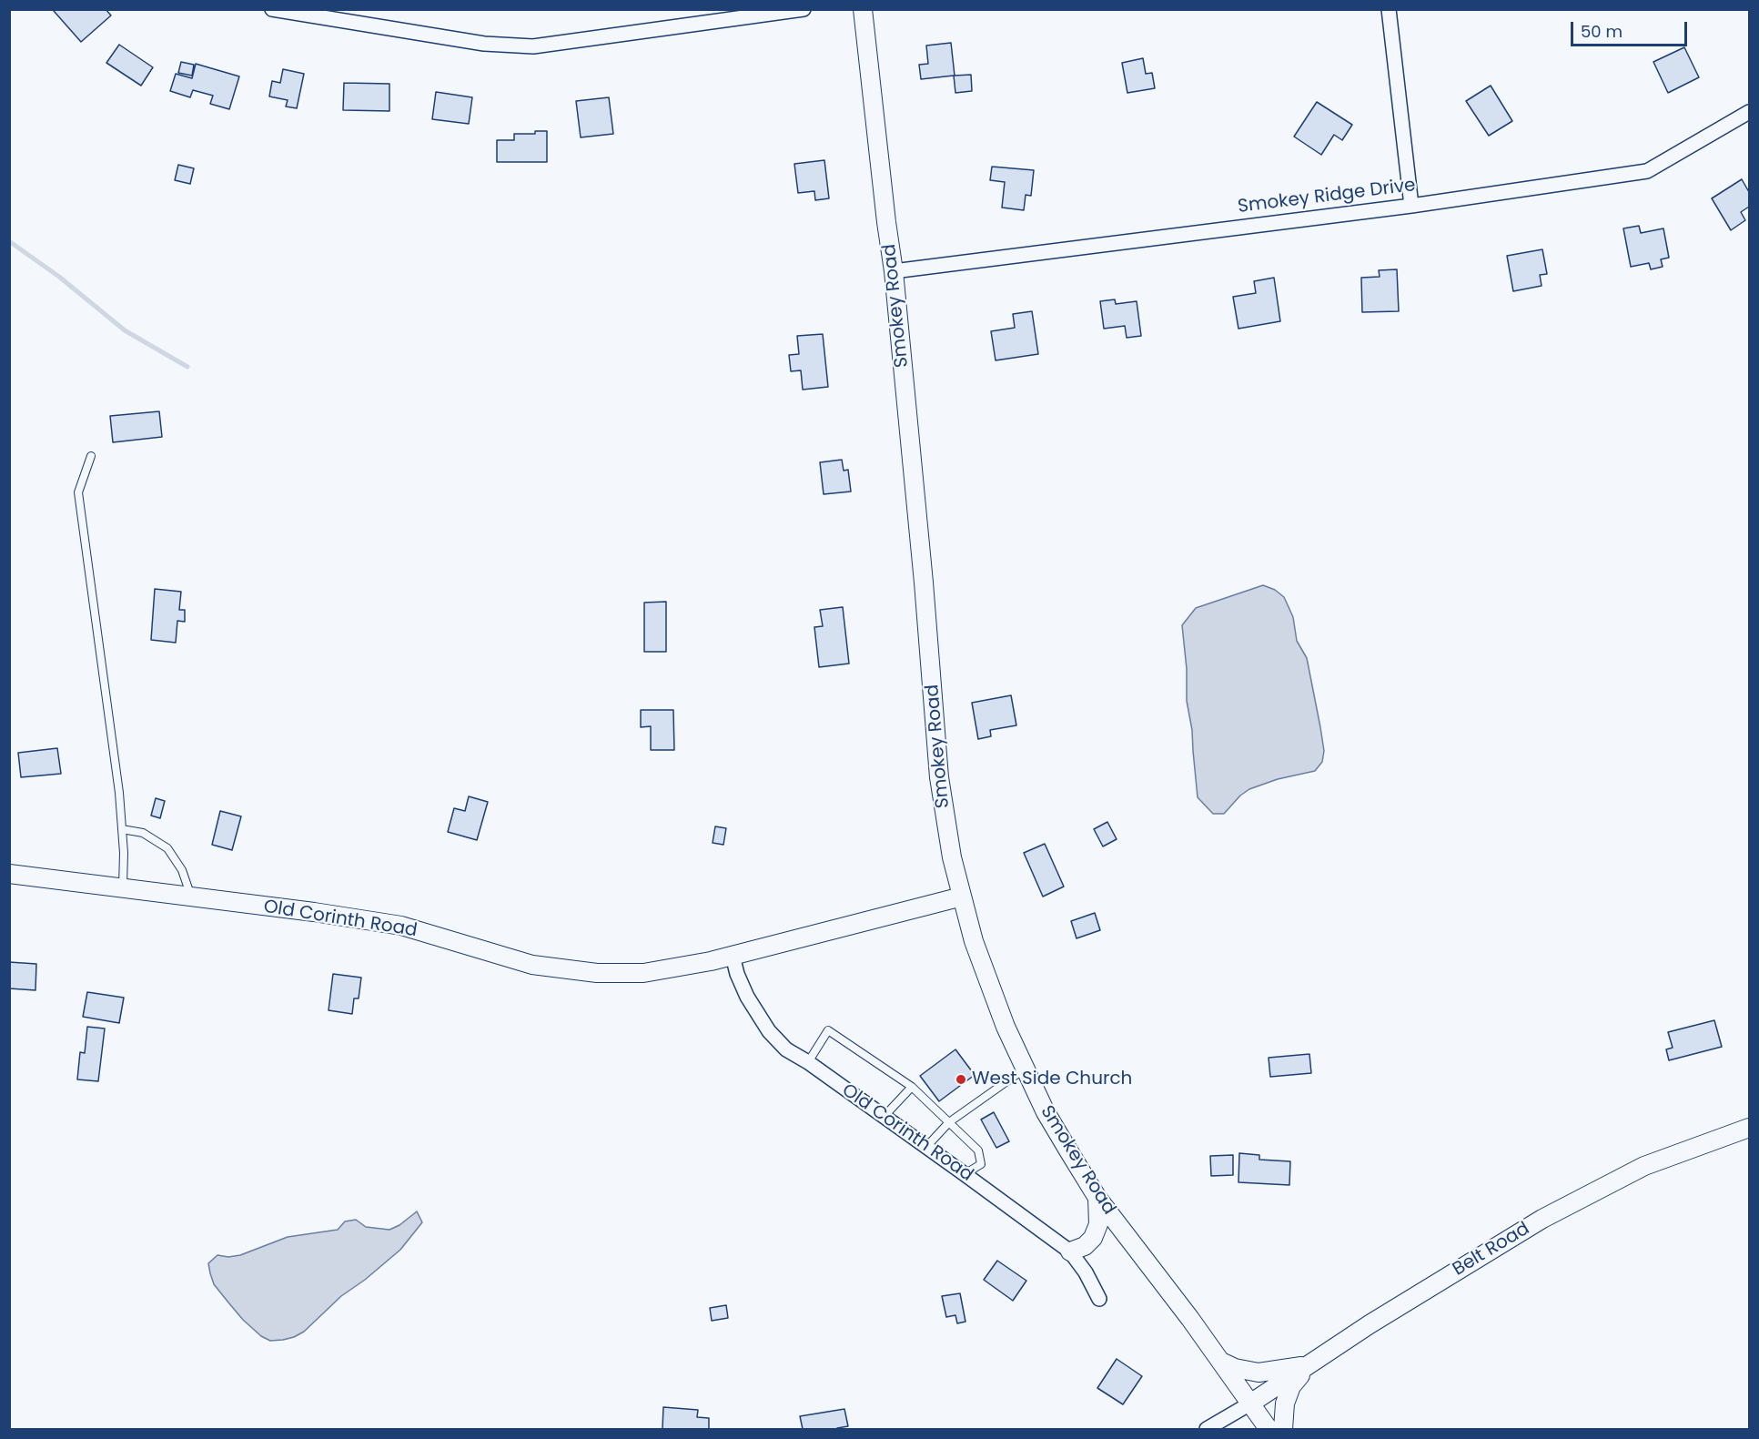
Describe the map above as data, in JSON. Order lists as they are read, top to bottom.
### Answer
{
  "streets": {
    "street": [
      "Smokey Ridge Drive",
      "Smokey Road",
      "Old Corinth Road",
      "Belt Road"
    ]
  },
  "crossings": [
    ["Smokey Ridge Drive", "Smokey Road"],
    ["Smokey Road", "Old Corinth Road"],
    ["Smokey Road", "Belt Road"]
  ],
  "places": ["West Side Church"],
  "scale_bar": "50 m"
}
